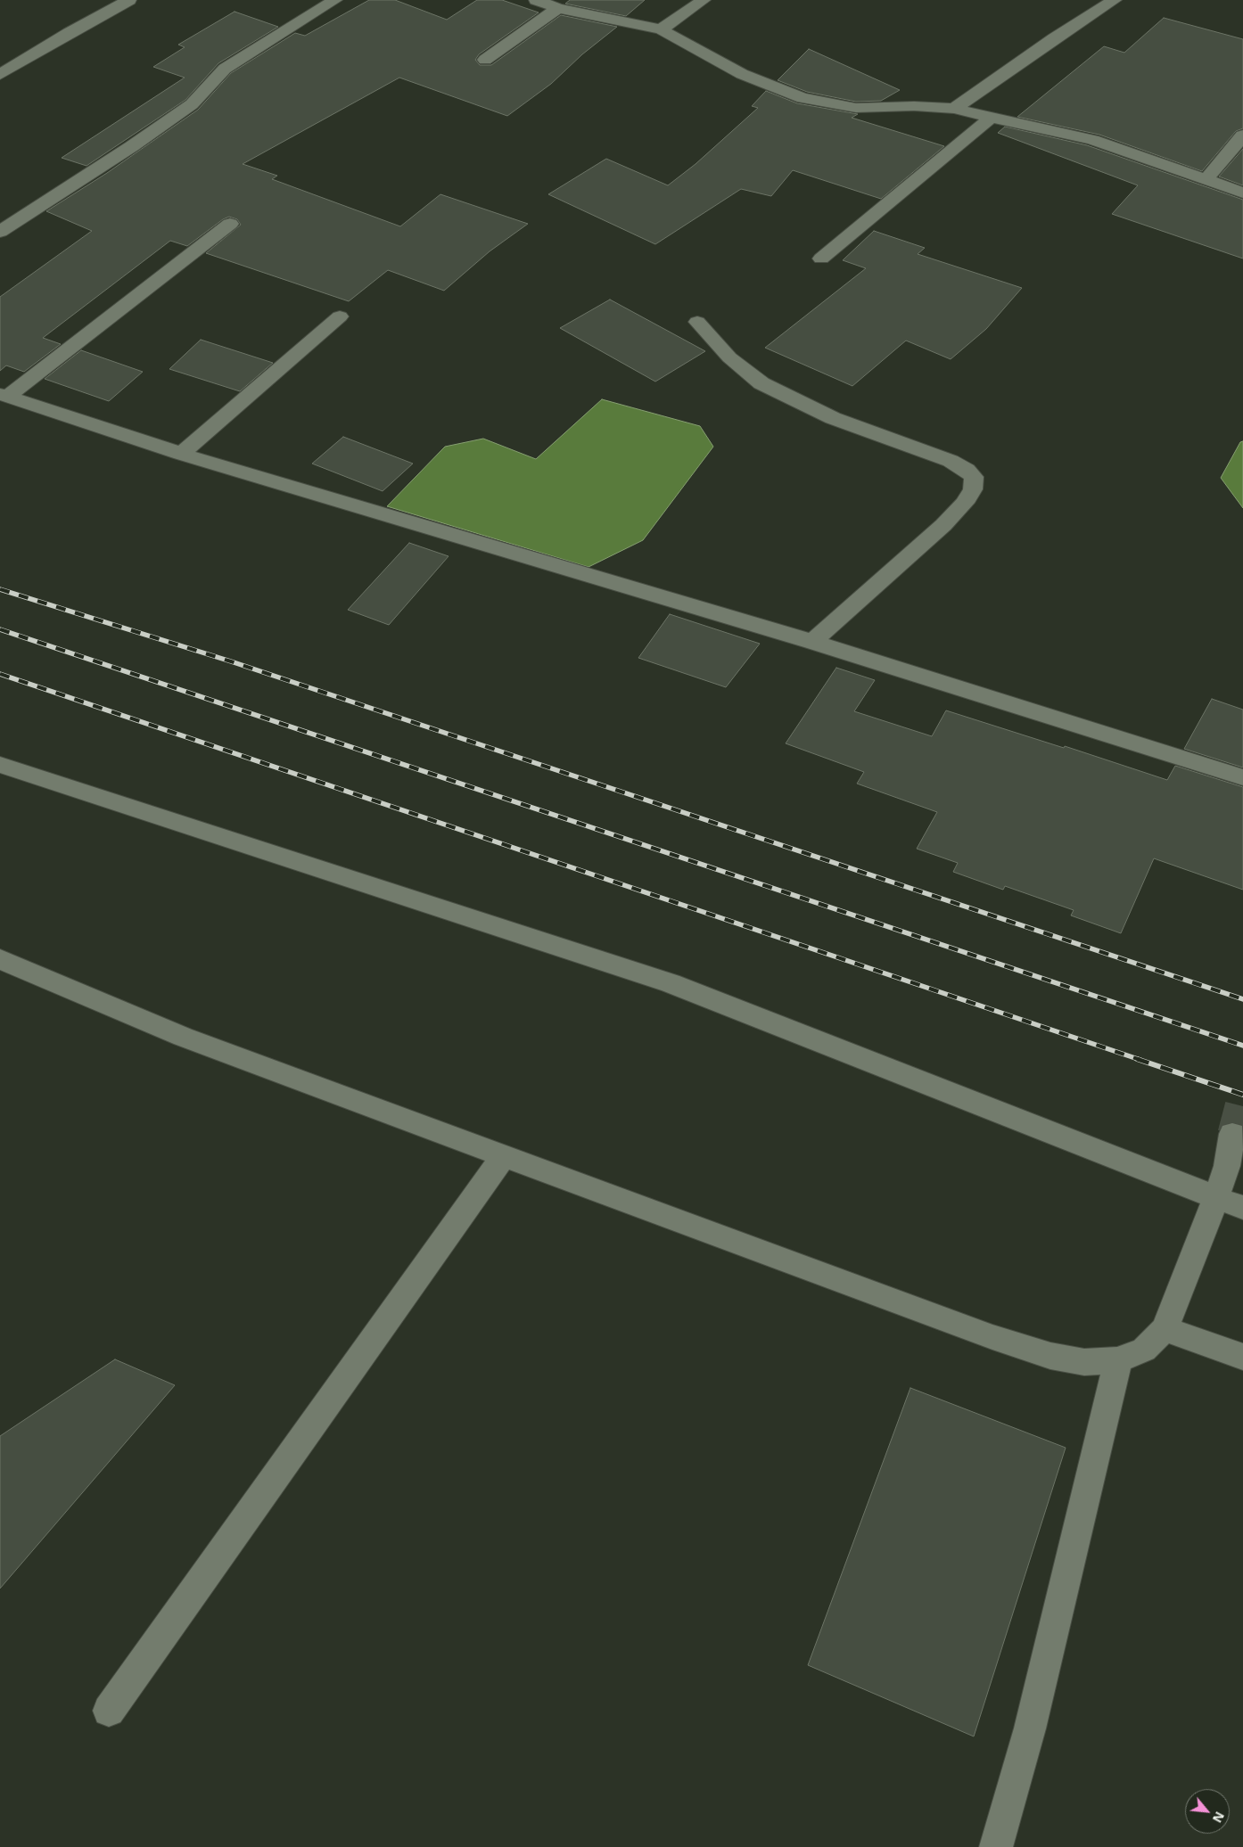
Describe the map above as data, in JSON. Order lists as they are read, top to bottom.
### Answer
{
  "north": "bottom right"
}
